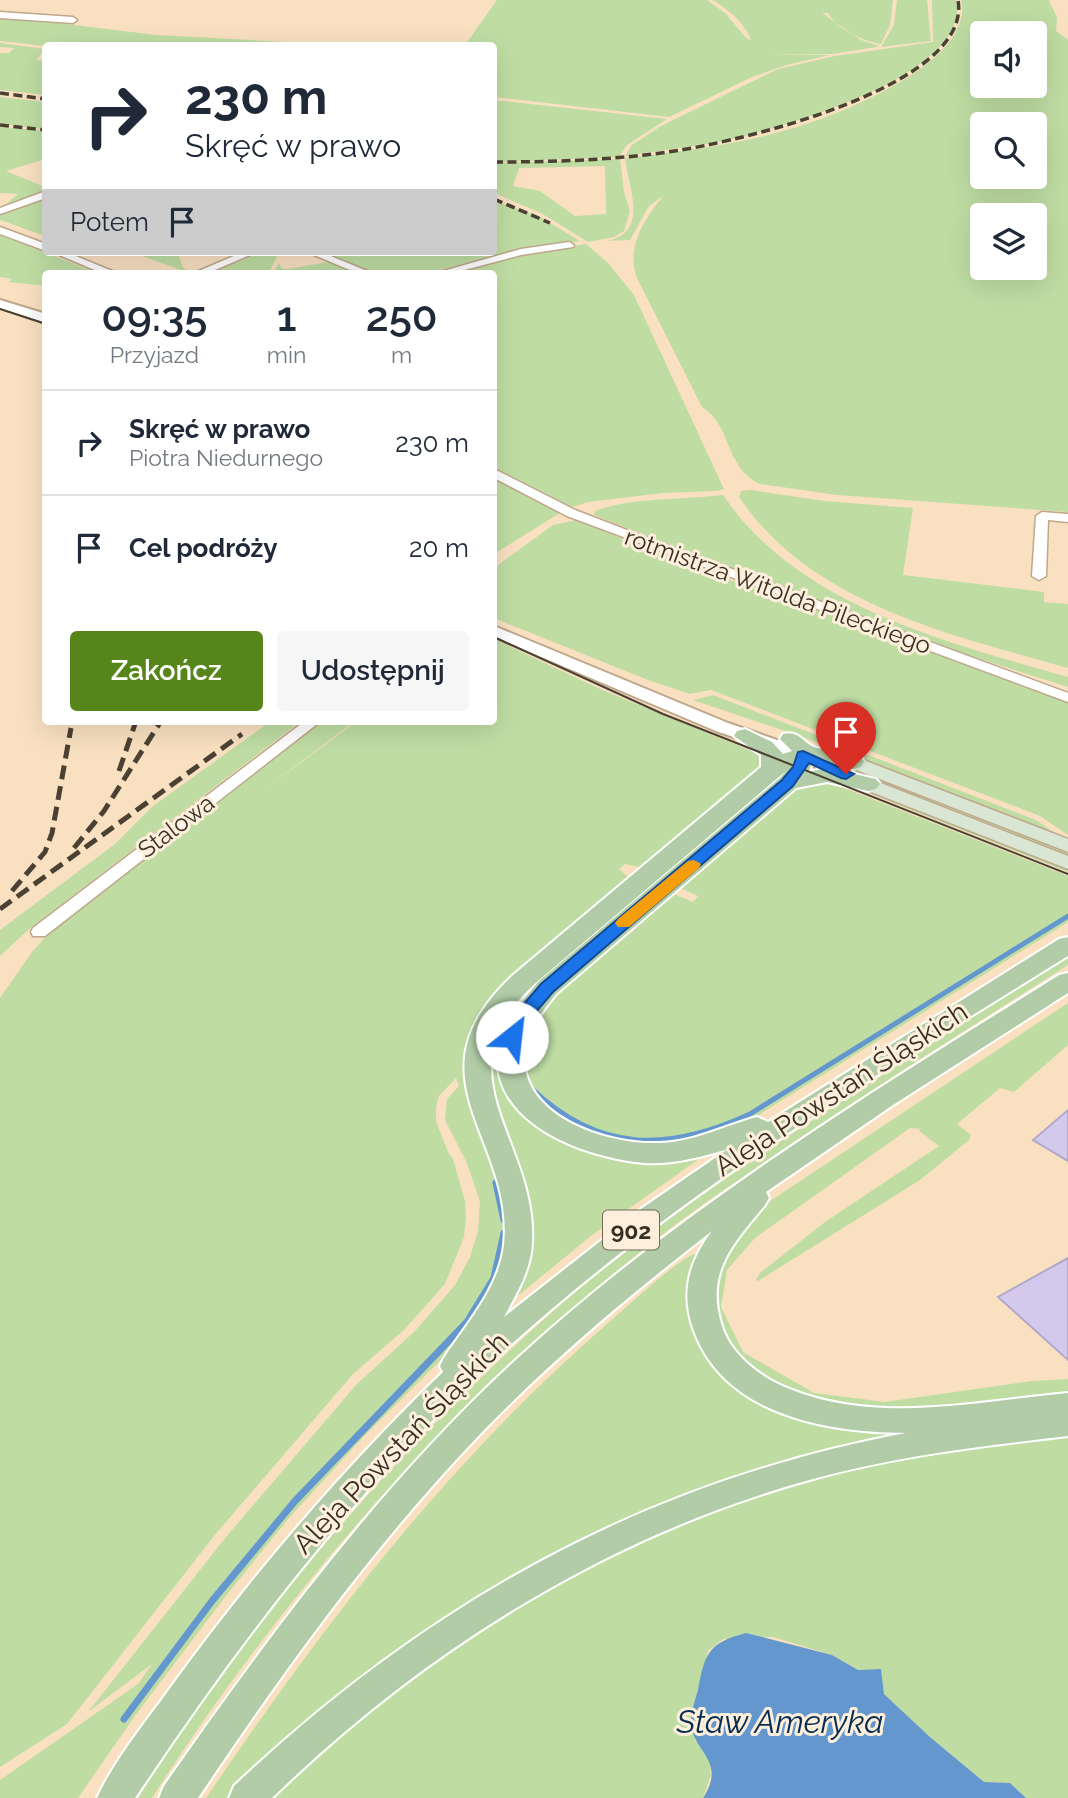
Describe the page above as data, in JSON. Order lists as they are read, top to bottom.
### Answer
{
  "streets": {
    "main road": ["Aleja Powstań Śląskich", "902"],
    "street": ["rotmistrza Witolda Pileckiego", "Stalowa"]
  },
  "water": ["Staw Ameryka"],
  "page": {
    "turn": ["230 m", "Skręć w prawo"],
    "then": "Potem",
    "eta": [
      "09:35",
      "Przyjazd",
      "1",
      "min",
      "250",
      "m"
    ],
    "list": [
      {
        "name": "Skręć w prawo",
        "note": "Piotra Niedurnego",
        "value": "230 m"
      },
      {
        "name": "Cel podróży",
        "value": "20 m"
      }
    ],
    "buttons": ["Zakończ", "Udostępnij"]
  }
}
